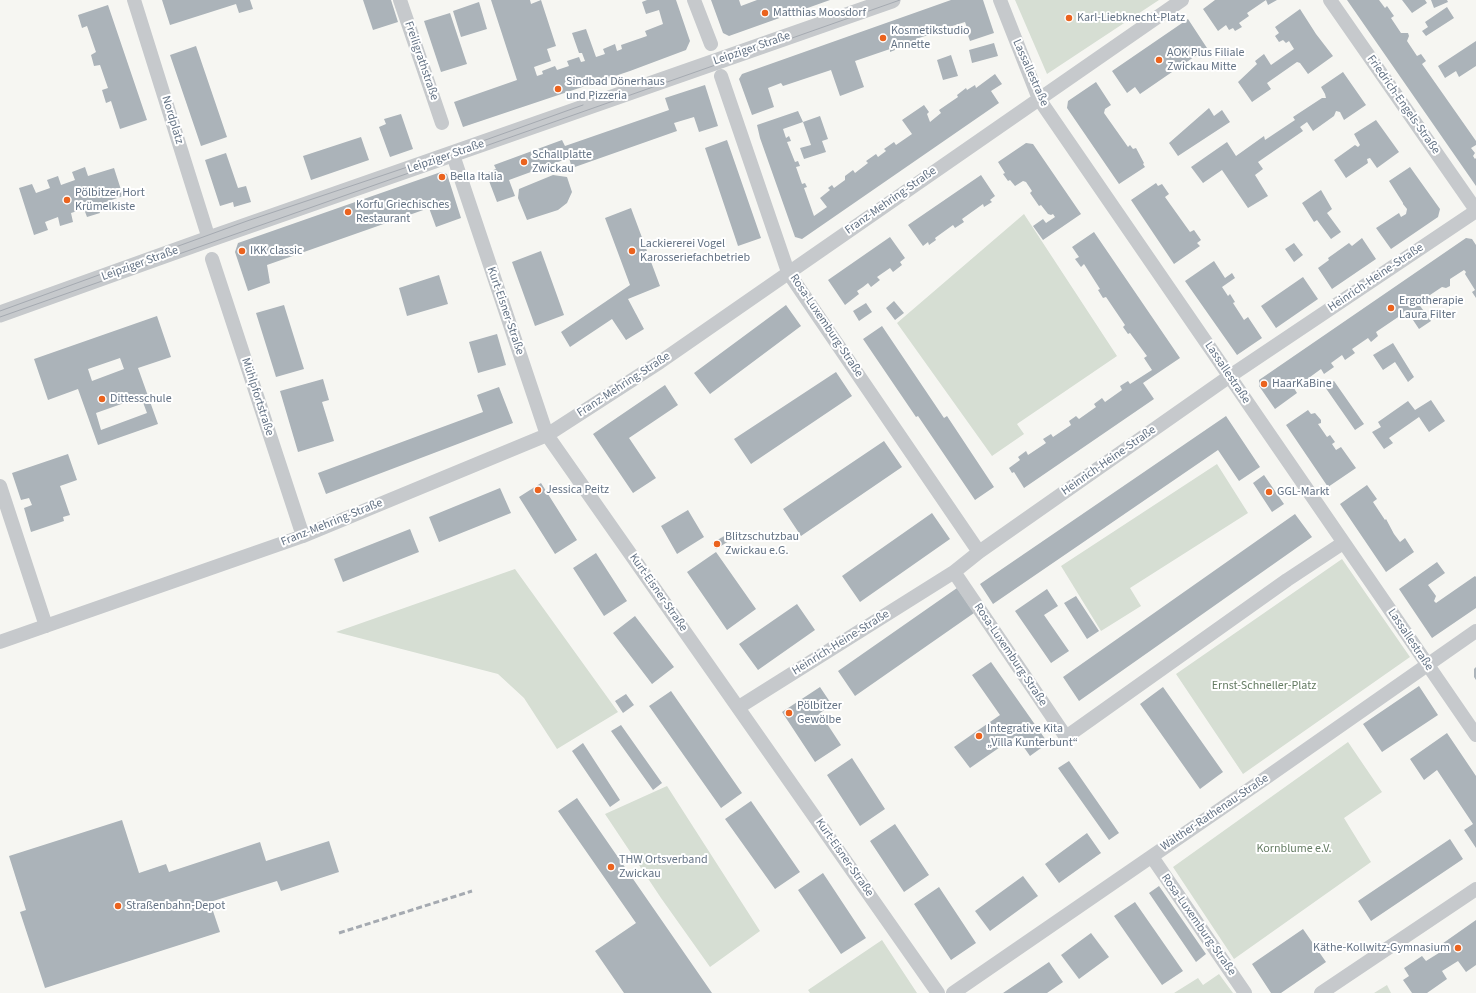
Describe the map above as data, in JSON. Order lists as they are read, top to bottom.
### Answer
{
  "streets": {
    "street": [
      "Leipziger Straße",
      "Freiligrathstraße",
      "Lassallestraße",
      "Friedrich-Engels-Straße",
      "Nordplatz",
      "Franz-Mehring-Straße",
      "Heinrich-Heine-Straße",
      "Kurt-Eisner-Straße",
      "Rosa-Luxemburg-Straße",
      "Mühlpfortstraße",
      "Walther-Rathenau-Straße"
    ]
  },
  "crossings": [
    ["Leipziger Straße", "Nordplatz"],
    ["Leipziger Straße", "Kurt-Eisner-Straße"],
    ["Lassallestraße", "Franz-Mehring-Straße"],
    ["Lassallestraße", "Heinrich-Heine-Straße"],
    ["Lassallestraße", "Rosa-Luxemburg-Straße"],
    ["Lassallestraße", "Walther-Rathenau-Straße"],
    ["Friedrich-Engels-Straße", "Heinrich-Heine-Straße"],
    ["Franz-Mehring-Straße", "Kurt-Eisner-Straße"],
    ["Franz-Mehring-Straße", "Rosa-Luxemburg-Straße"],
    ["Franz-Mehring-Straße", "Mühlpfortstraße"],
    ["Heinrich-Heine-Straße", "Kurt-Eisner-Straße"],
    ["Heinrich-Heine-Straße", "Rosa-Luxemburg-Straße"],
    ["Rosa-Luxemburg-Straße", "Walther-Rathenau-Straße"]
  ],
  "parks": ["Ernst-Schneller-Platz", "Kornblume e.V."],
  "places": [
    "Matthias Moosdorf",
    "Karl-Liebknecht-Platz",
    "Kosmetikstudio Annette",
    "AOK Plus Filiale Zwickau Mitte",
    "Sindbad Dönerhaus und Pizzeria",
    "Schallplatte Zwickau",
    "Bella Italia",
    "Pölbitzer Hort Krümelkiste",
    "Korfu Griechisches Restaurant",
    "IKK classic",
    "Lackiererei Vogel Karosseriefachbetrieb",
    "Ergotherapie Laura Filter",
    "HaarKaBine",
    "Dittesschule",
    "Jessica Peitz",
    "GGL-Markt",
    "Blitzschutzbau Zwickau e.G.",
    "Pölbitzer Gewölbe",
    "Integrative Kita „Villa Kunterbunt“",
    "THW Ortsverband Zwickau",
    "Straßenbahn-Depot",
    "Käthe-Kollwitz-Gymnasium"
  ]
}
